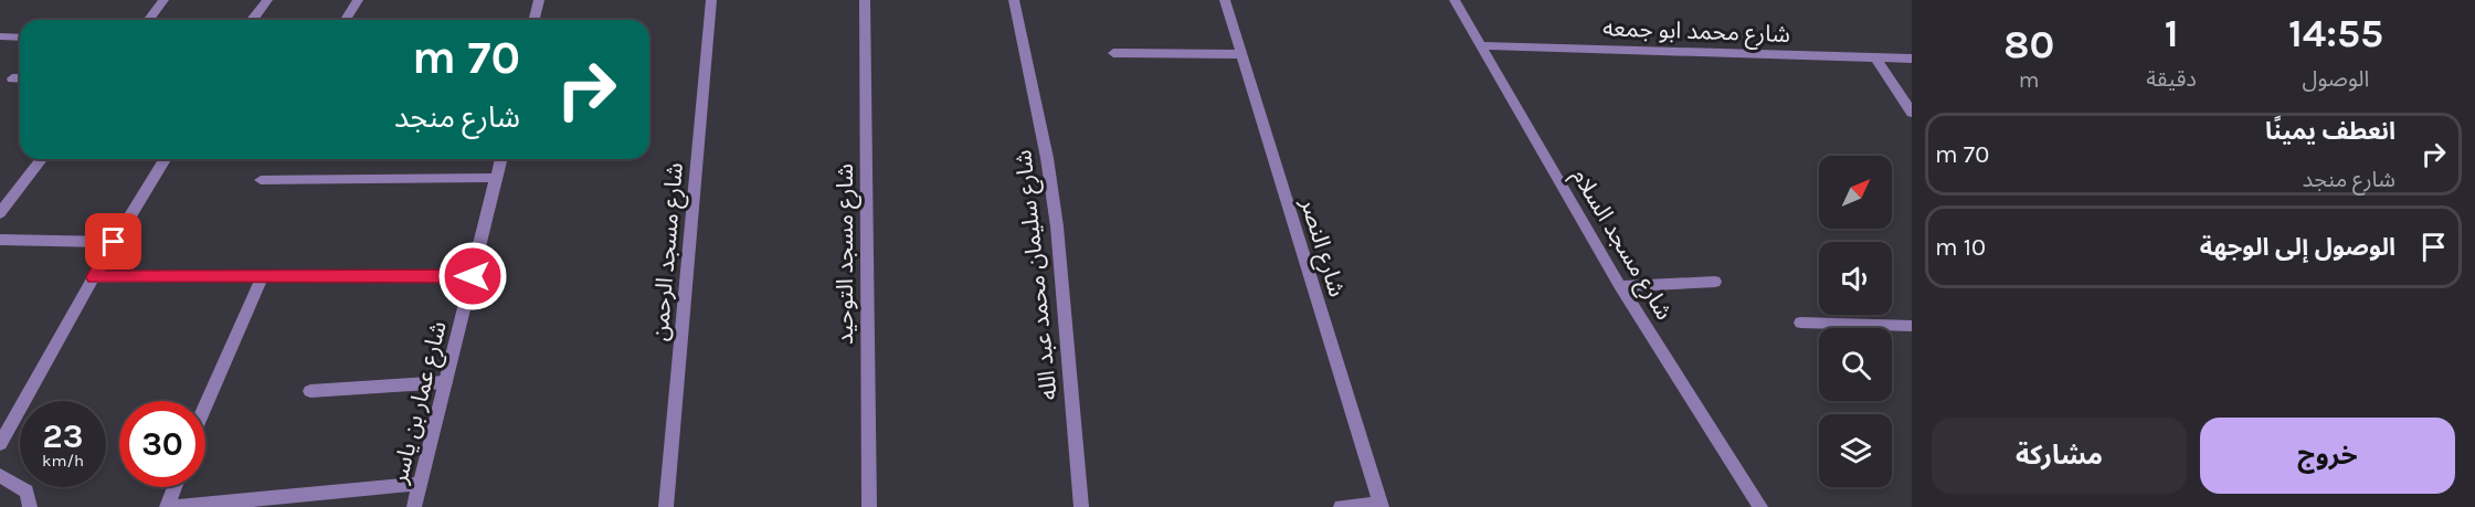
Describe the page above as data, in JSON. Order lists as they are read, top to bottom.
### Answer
{
  "streets": {
    "street": [
      "شارع محمد ابو جمعه",
      "شارع مسجد السلام",
      "شارع النصر",
      "شارع مسجد الرحمن",
      "شارع مسجد التوحيد",
      "شارع سليمان محمد عبد الله",
      "شارع عمار بن ياسر"
    ]
  },
  "crossings": [
    ["شارع محمد ابو جمعه", "شارع مسجد السلام"]
  ],
  "north": "top right",
  "page": {
    "eta": [
      "14:55",
      "الوصول",
      "1",
      "دقيقة",
      "80",
      "m"
    ],
    "turn": ["70 m", "شارع منجد"],
    "list": [
      {
        "name": "انعطف يمينًا",
        "note": "شارع منجد",
        "value": "70 m"
      },
      {
        "name": "الوصول إلى الوجهة",
        "value": "10 m"
      }
    ],
    "speed": "23 km/h",
    "limit": "30",
    "buttons": ["خروج", "مشاركة"]
  }
}
